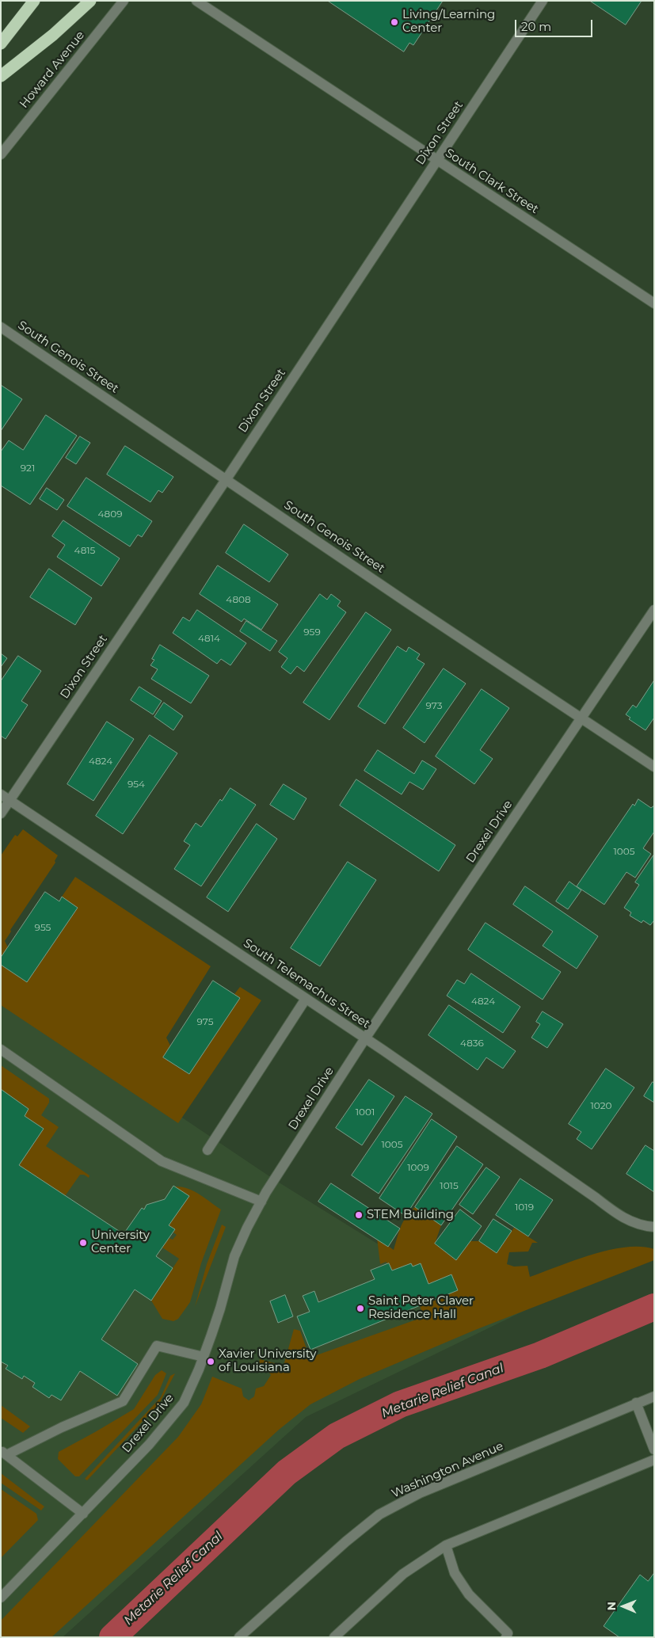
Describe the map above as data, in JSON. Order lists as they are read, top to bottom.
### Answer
{
  "streets": {
    "street": [
      "Howard Avenue",
      "Dixon Street",
      "South Clark Street",
      "South Genois Street",
      "Drexel Drive",
      "South Telemachus Street",
      "Washington Avenue"
    ]
  },
  "crossings": [
    ["Dixon Street", "South Clark Street"],
    ["Dixon Street", "South Genois Street"],
    ["Dixon Street", "South Telemachus Street"],
    ["South Genois Street", "Drexel Drive"],
    ["Drexel Drive", "South Telemachus Street"]
  ],
  "water": ["Metarie Relief Canal"],
  "places": [
    "Living/Learning Center",
    "STEM Building",
    "University Center",
    "Saint Peter Claver Residence Hall",
    "Xavier University of Louisiana"
  ],
  "house_numbers": [
    "921",
    "4809",
    "4815",
    "4808",
    "959",
    "4814",
    "973",
    "4824",
    "954",
    "1005",
    "955",
    "4824",
    "975",
    "4836",
    "1020",
    "1001",
    "1005",
    "1009",
    "1015",
    "1019"
  ],
  "scale_bar": "20 m",
  "north": "left"
}
